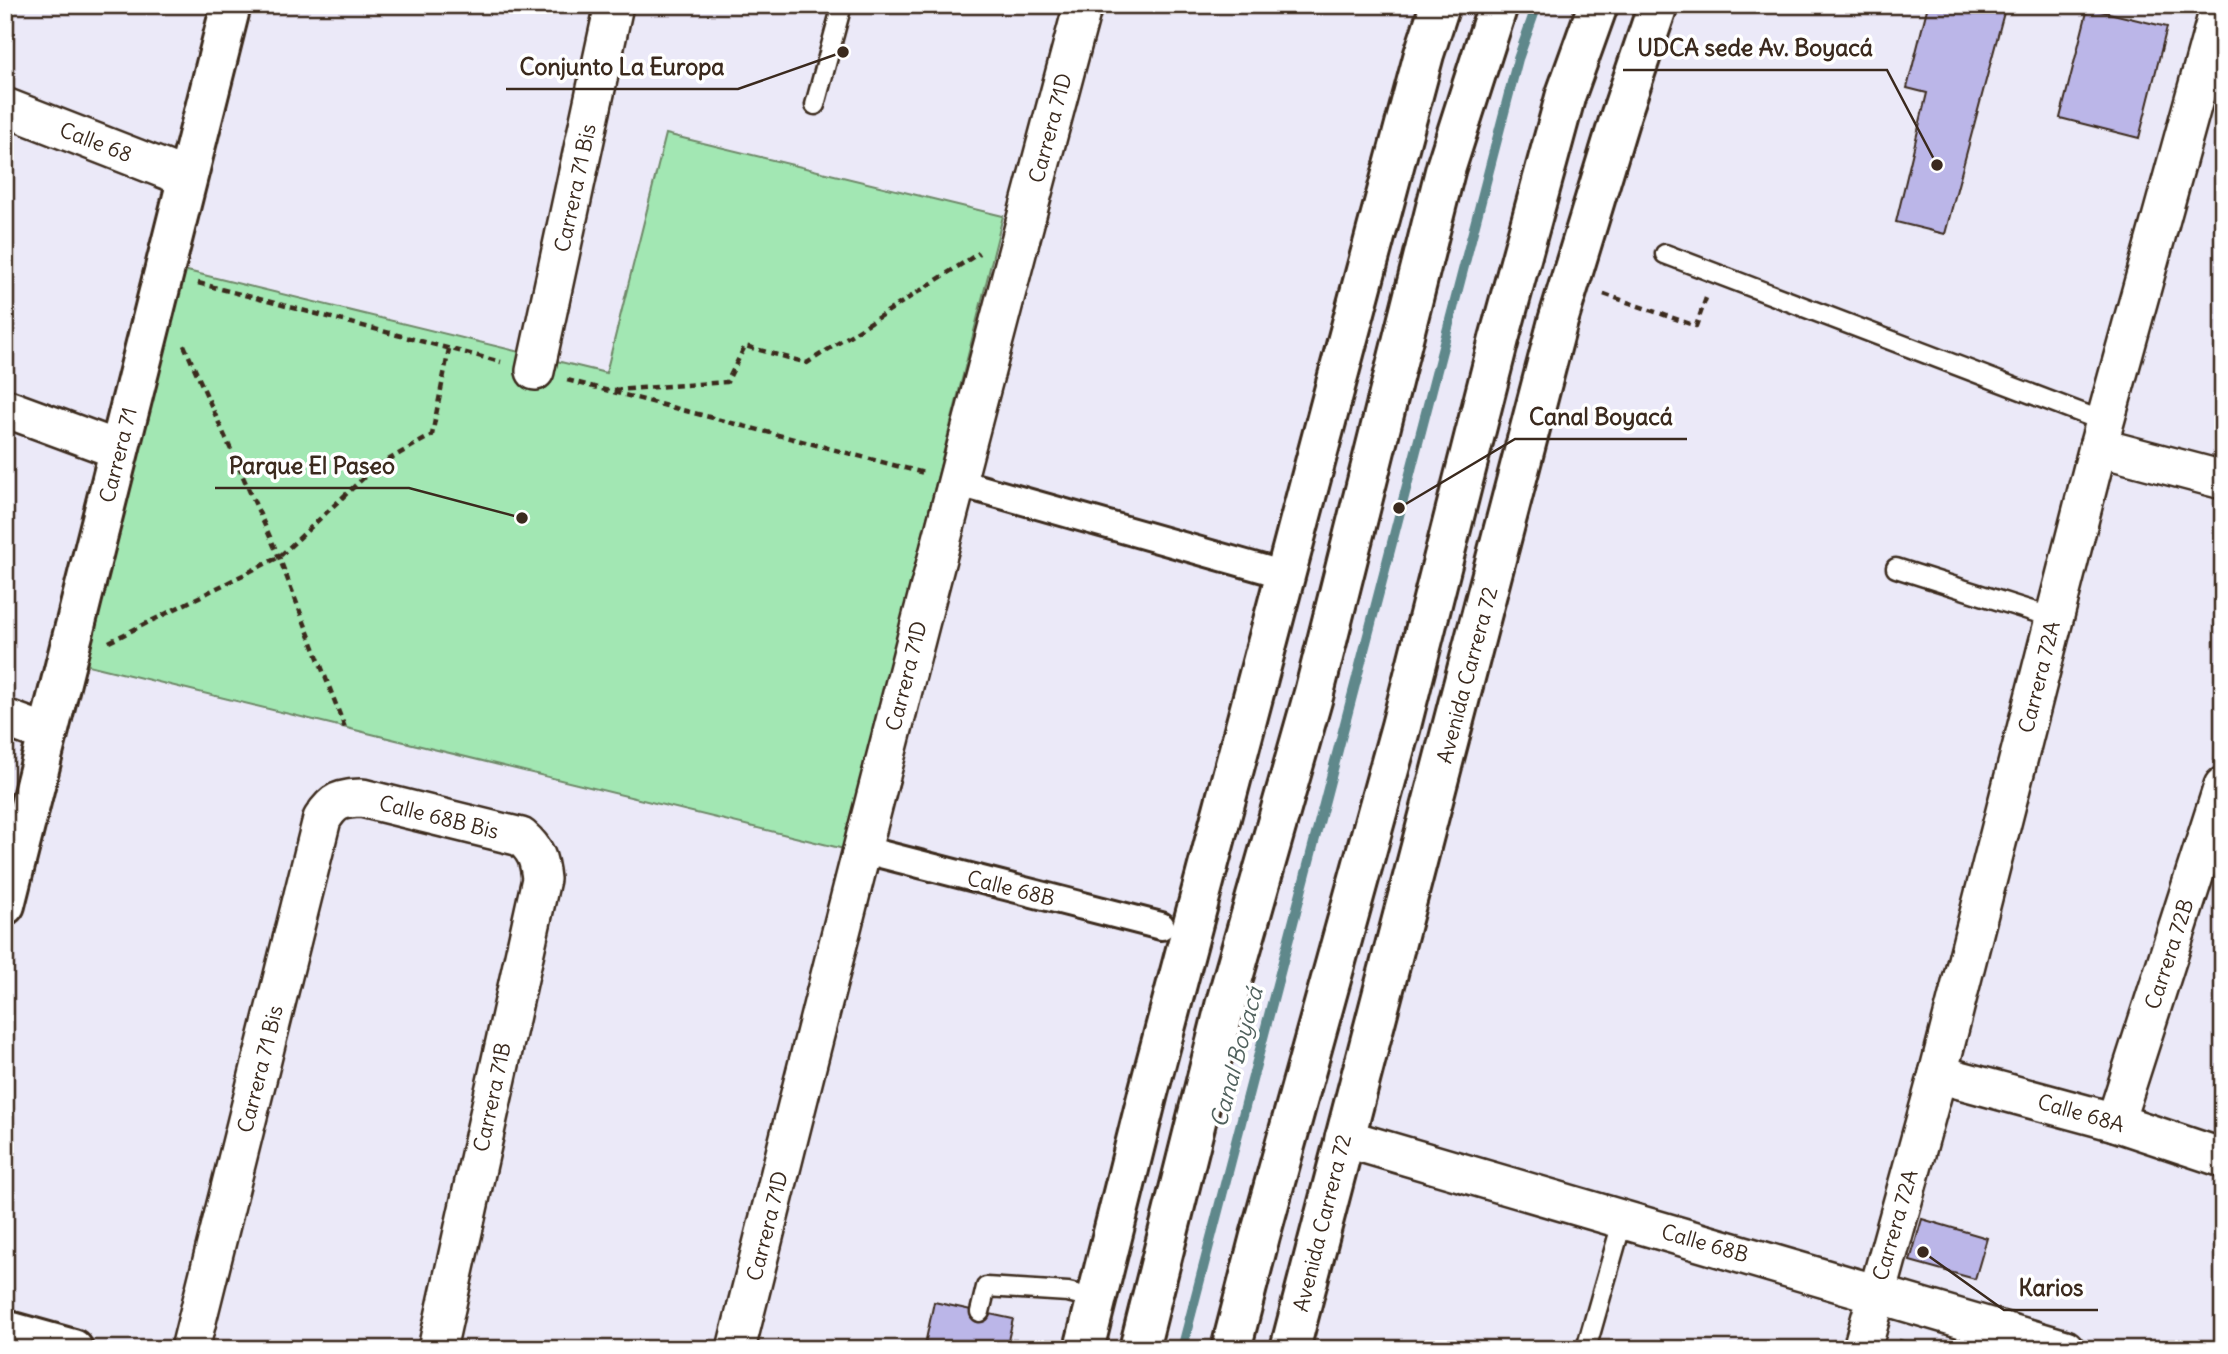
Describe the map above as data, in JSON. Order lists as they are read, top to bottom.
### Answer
{
  "streets": {
    "main road": ["Carrera 71", "Avenida Carrera 72"],
    "street": [
      "Carrera 71D",
      "Calle 68",
      "Carrera 71 Bis",
      "Carrera 72A",
      "Calle 68B Bis",
      "Calle 68B",
      "Carrera 72B",
      "Carrera 71B",
      "Calle 68A"
    ]
  },
  "crossings": [
    ["Carrera 71D", "Calle 68B"],
    ["Calle 68", "Carrera 71"],
    ["Carrera 71 Bis", "Calle 68B Bis"],
    ["Avenida Carrera 72", "Calle 68B"],
    ["Carrera 72A", "Calle 68B"],
    ["Carrera 72A", "Calle 68A"],
    ["Calle 68B Bis", "Carrera 71B"],
    ["Carrera 72B", "Calle 68A"]
  ],
  "water": ["Canal Boyacá"],
  "places": [
    "Conjunto La Europa",
    "UDCA sede Av. Boyacá",
    "Canal Boyacá",
    "Parque El Paseo",
    "Karios"
  ]
}
